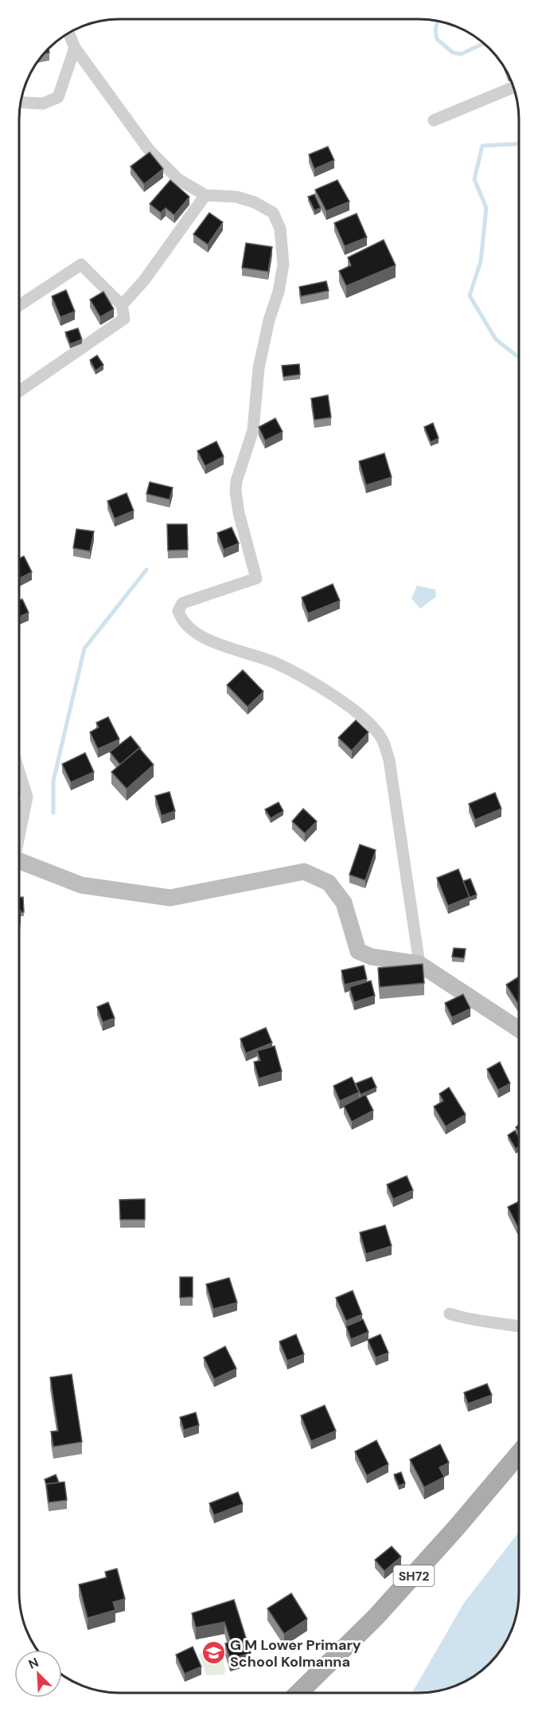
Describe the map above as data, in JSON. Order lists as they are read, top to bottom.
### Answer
{
  "streets": {
    "main road": ["SH72"]
  },
  "places": {
    "school or university": ["G M Lower Primary School Kolmanna"]
  },
  "north": "top left"
}
